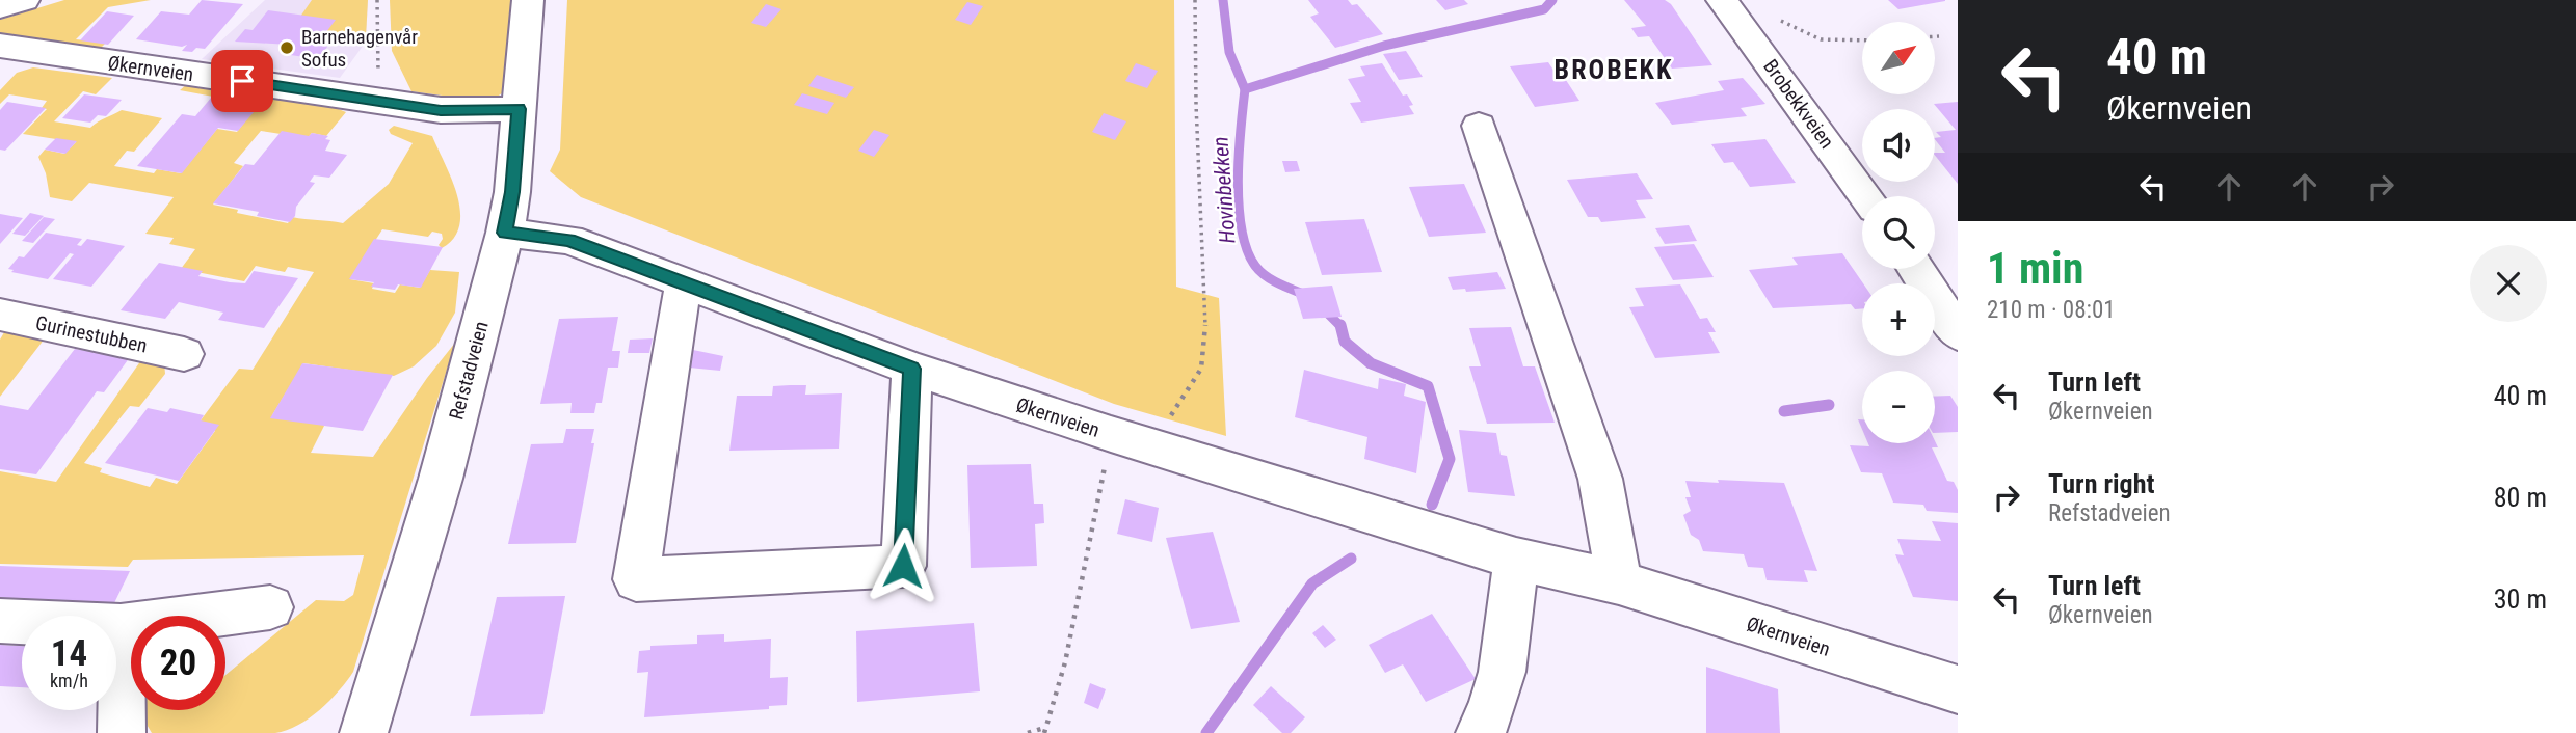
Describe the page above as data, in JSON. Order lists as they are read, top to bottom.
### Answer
{
  "streets": {
    "street": [
      "Økernveien",
      "Brobekkveien",
      "Gurinestubben",
      "Refstadveien"
    ]
  },
  "crossings": [
    ["Økernveien", "Refstadveien"]
  ],
  "districts": ["BROBEKK"],
  "water": ["Hovinbekken"],
  "places": ["Barnehagenvår Sofus"],
  "north": "top right",
  "page": {
    "turn": ["40 m", "Økernveien"],
    "map_buttons": ["+", "−"],
    "heading": ["1 min", "210 m · 08:01"],
    "list": [
      {
        "name": "Turn left",
        "note": "Økernveien",
        "value": "40 m"
      },
      {
        "name": "Turn right",
        "note": "Refstadveien",
        "value": "80 m"
      },
      {
        "name": "Turn left",
        "note": "Økernveien",
        "value": "30 m"
      }
    ],
    "speed": "14 km/h",
    "limit": "20"
  }
}
